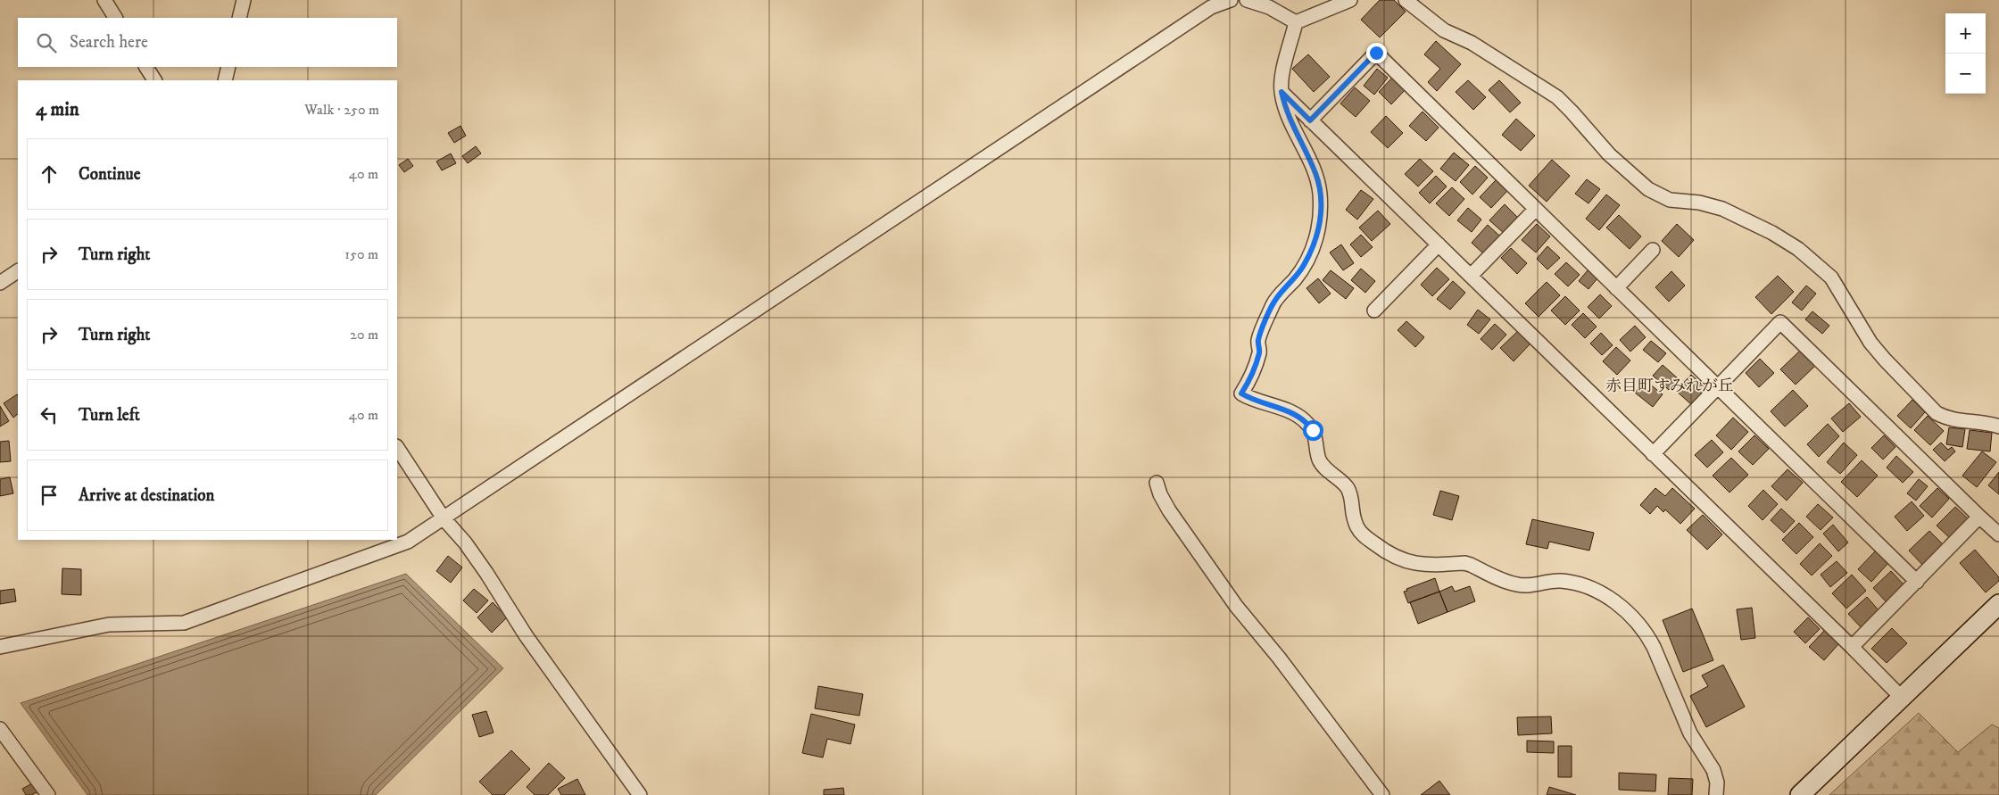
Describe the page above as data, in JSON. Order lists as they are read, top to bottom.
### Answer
{
  "districts": ["赤目町すみれが丘"],
  "page": {
    "map_buttons": ["+", "−"],
    "search": "Search here",
    "heading": ["4 min", "Walk · 250 m"],
    "list": [
      ["Continue", "40 m"],
      ["Turn right", "150 m"],
      ["Turn right", "20 m"],
      ["Turn left", "40 m"],
      "Arrive at destination"
    ]
  }
}
